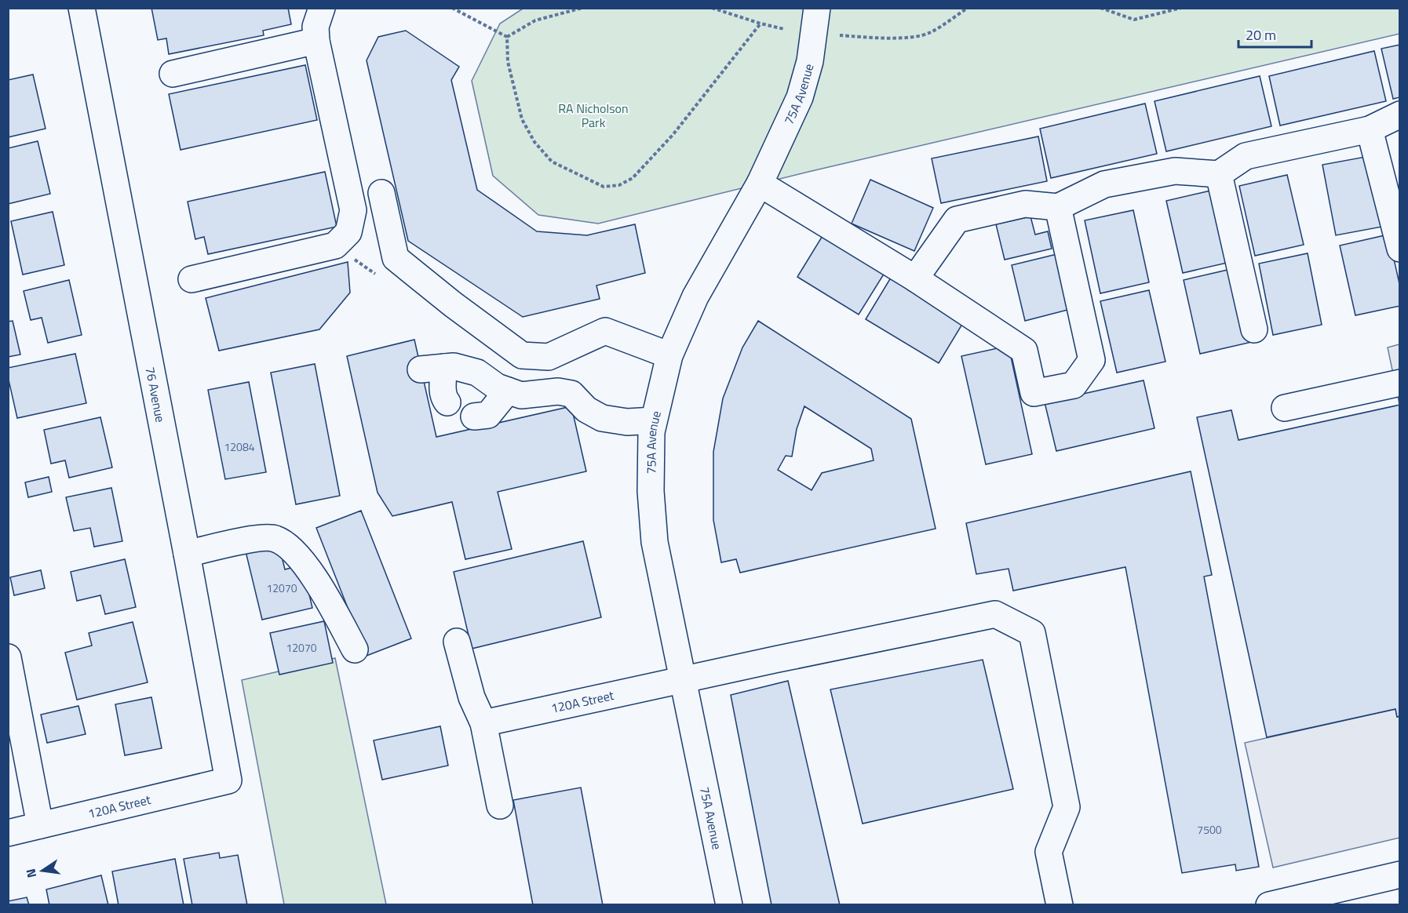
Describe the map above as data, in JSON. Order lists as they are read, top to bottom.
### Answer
{
  "streets": {
    "street": ["75A Avenue", "76 Avenue", "120A Street"]
  },
  "crossings": [
    ["75A Avenue", "120A Street"],
    ["76 Avenue", "120A Street"]
  ],
  "parks": ["RA Nicholson Park"],
  "house_numbers": [
    "12084",
    "12070",
    "12070",
    "7500"
  ],
  "scale_bar": "20 m",
  "north": "left"
}
